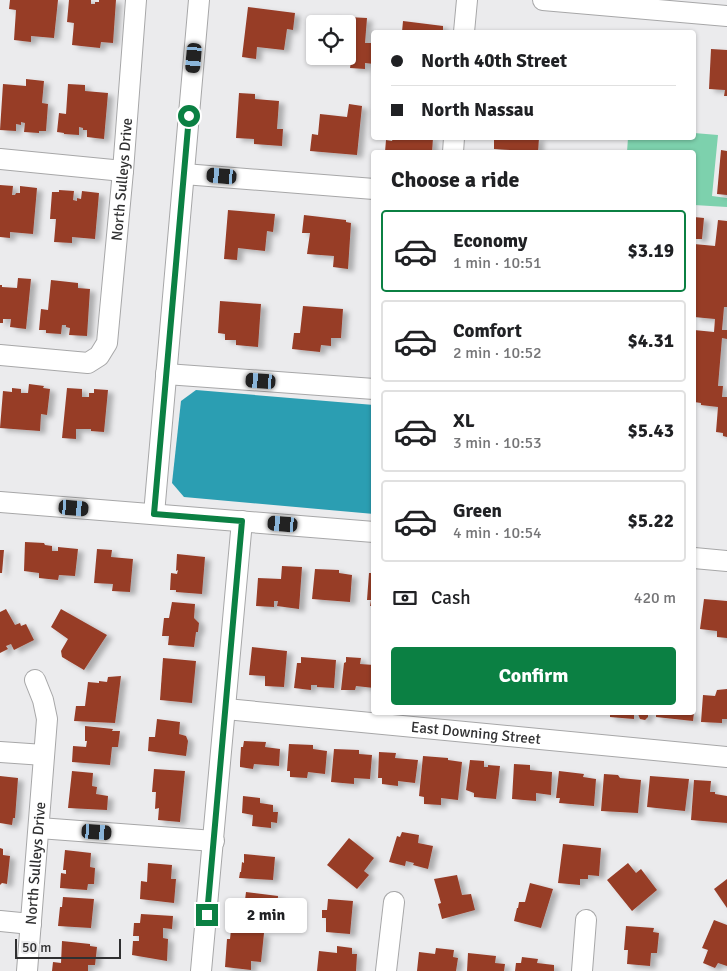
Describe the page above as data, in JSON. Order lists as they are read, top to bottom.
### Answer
{
  "streets": {
    "street": ["North Sulleys Drive", "East Downing Street"]
  },
  "scale_bar": "50 m",
  "page": {
    "banner": ["North 40th Street", "North Nassau"],
    "heading": "Choose a ride",
    "list": [
      {
        "name": "Economy",
        "note": "1 min · 10:51",
        "value": "$3.19"
      },
      {
        "name": "Comfort",
        "note": "2 min · 10:52",
        "value": "$4.31"
      },
      {
        "name": "XL",
        "note": "3 min · 10:53",
        "value": "$5.43"
      },
      {
        "name": "Green",
        "note": "4 min · 10:54",
        "value": "$5.22"
      }
    ],
    "pay": ["Cash", "420 m"],
    "buttons": "Confirm",
    "bubble": "2 min",
    "scale": "50 m"
  }
}
